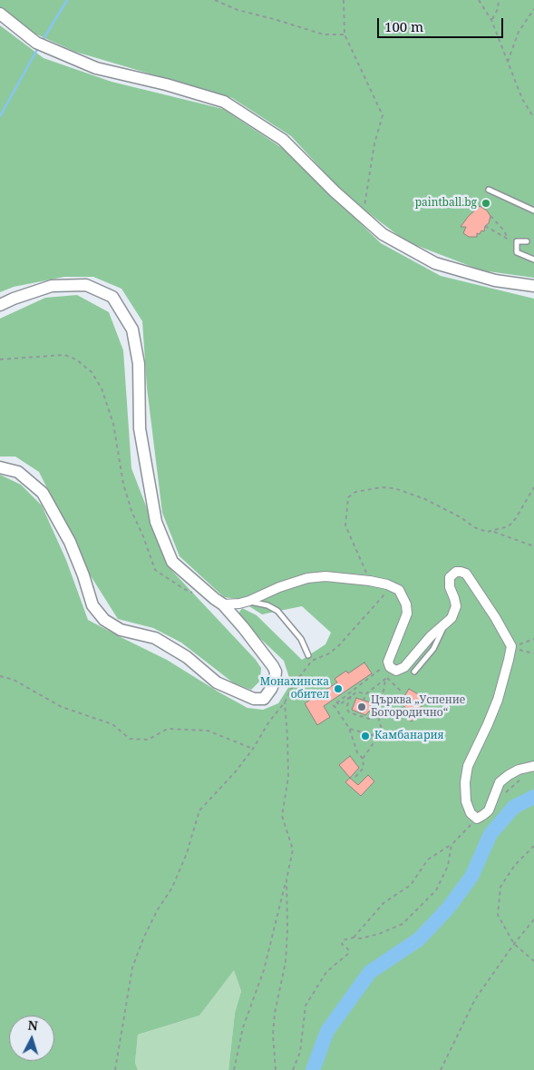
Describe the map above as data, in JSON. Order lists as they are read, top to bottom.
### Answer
{
  "places": [
    "paintball.bg",
    "Монахинска обител",
    "Църква „Успение Богородично“",
    "Камбанария"
  ],
  "scale_bar": "100 m",
  "north": "top"
}
